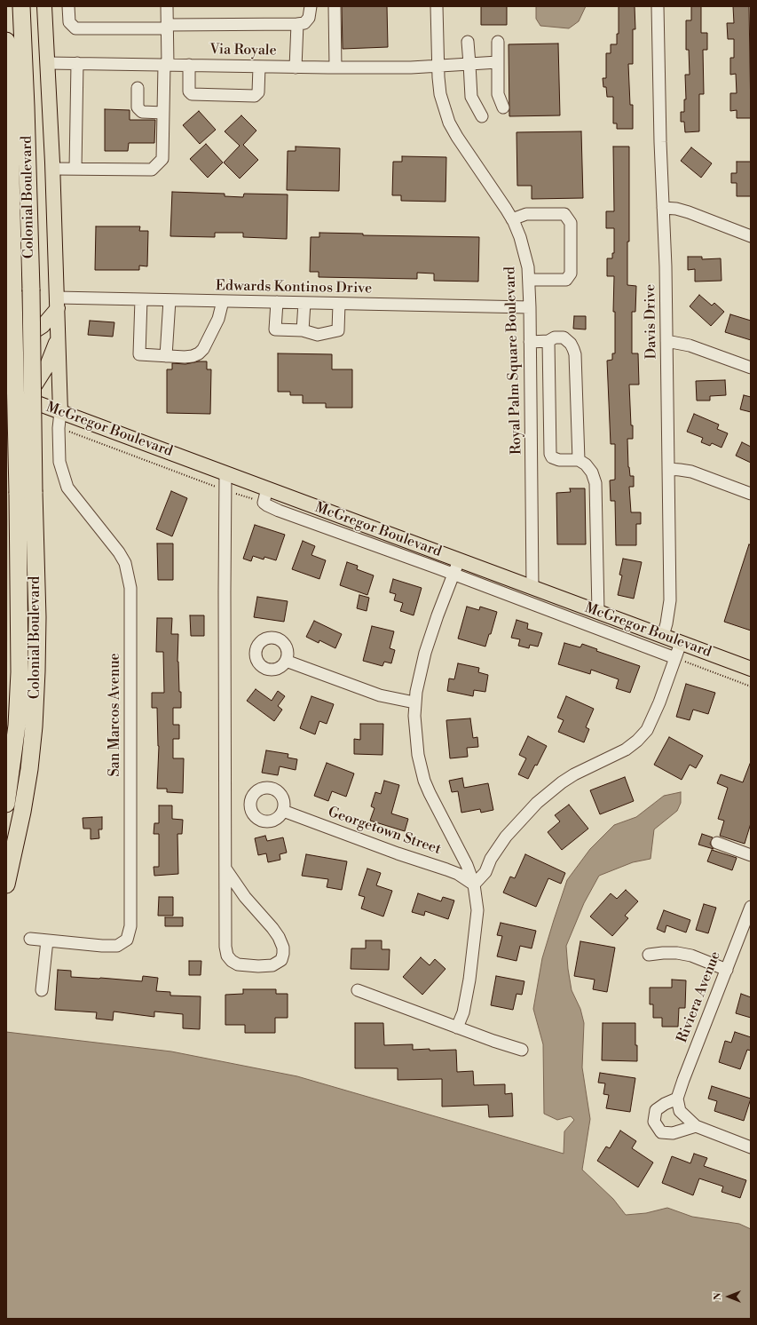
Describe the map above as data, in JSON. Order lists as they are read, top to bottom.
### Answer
{
  "streets": {
    "highway": ["Colonial Boulevard"],
    "main road": ["McGregor Boulevard"],
    "street": [
      "Via Royale",
      "Edwards Kontinos Drive",
      "Davis Drive",
      "Royal Palm Square Boulevard",
      "San Marcos Avenue",
      "Georgetown Street",
      "Riviera Avenue"
    ]
  },
  "crossings": [
    ["Via Royale", "Colonial Boulevard"],
    ["Via Royale", "Royal Palm Square Boulevard"],
    ["Colonial Boulevard", "Edwards Kontinos Drive"],
    ["Colonial Boulevard", "McGregor Boulevard"],
    ["Colonial Boulevard", "San Marcos Avenue"],
    ["Edwards Kontinos Drive", "Royal Palm Square Boulevard"],
    ["Davis Drive", "McGregor Boulevard"],
    ["Royal Palm Square Boulevard", "McGregor Boulevard"],
    ["McGregor Boulevard", "San Marcos Avenue"],
    ["McGregor Boulevard", "Georgetown Street"]
  ],
  "north": "left"
}
